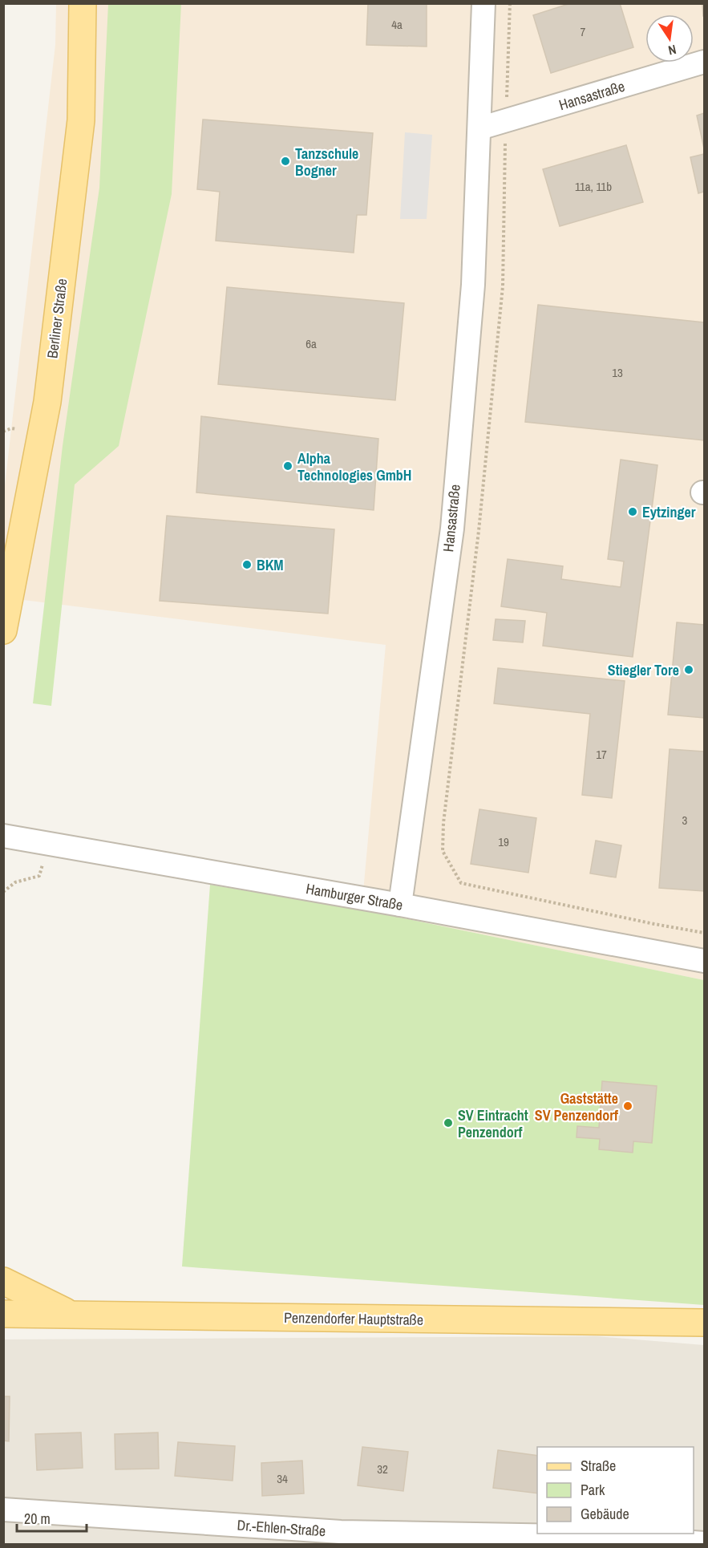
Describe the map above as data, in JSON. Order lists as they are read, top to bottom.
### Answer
{
  "streets": {
    "main road": ["Berliner Straße", "Penzendorfer Hauptstraße"],
    "street": ["Hansastraße", "Hamburger Straße", "Dr.-Ehlen-Straße"]
  },
  "crossings": [
    ["Hansastraße", "Hamburger Straße"]
  ],
  "places": [
    "Tanzschule Bogner",
    "Alpha Technologies GmbH",
    "Eytzinger",
    "BKM",
    "Stiegler Tore",
    "Gaststätte SV Penzendorf",
    "SV Eintracht Penzendorf"
  ],
  "house_numbers": [
    "4a",
    "7",
    "11a, 11b",
    "6a",
    "13",
    "17",
    "3",
    "19",
    "32",
    "34"
  ],
  "legend": ["Straße", "Park", "Gebäude"],
  "scale_bar": "20 m",
  "north": "bottom"
}
